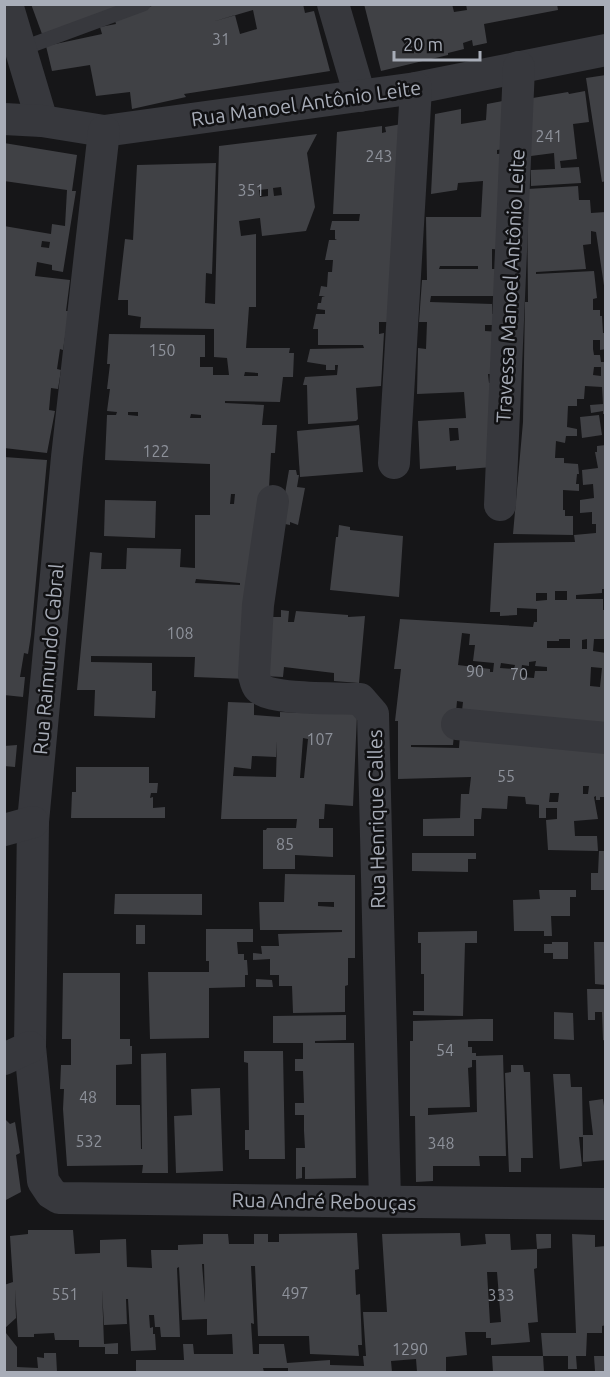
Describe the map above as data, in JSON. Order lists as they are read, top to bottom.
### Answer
{
  "streets": {
    "street": [
      "Rua Manoel Antônio Leite",
      "Travessa Manoel Antônio Leite",
      "Rua Raimundo Cabral",
      "Rua Henrique Calles",
      "Rua André Rebouças"
    ]
  },
  "crossings": [
    ["Rua Manoel Antônio Leite", "Travessa Manoel Antônio Leite"],
    ["Rua Manoel Antônio Leite", "Rua Raimundo Cabral"],
    ["Rua Raimundo Cabral", "Rua André Rebouças"],
    ["Rua Henrique Calles", "Rua André Rebouças"]
  ],
  "house_numbers": [
    "31",
    "241",
    "243",
    "351",
    "150",
    "122",
    "108",
    "90",
    "70",
    "107",
    "55",
    "85",
    "54",
    "48",
    "532",
    "348",
    "497",
    "551",
    "333",
    "1290"
  ],
  "scale_bar": "20 m"
}
